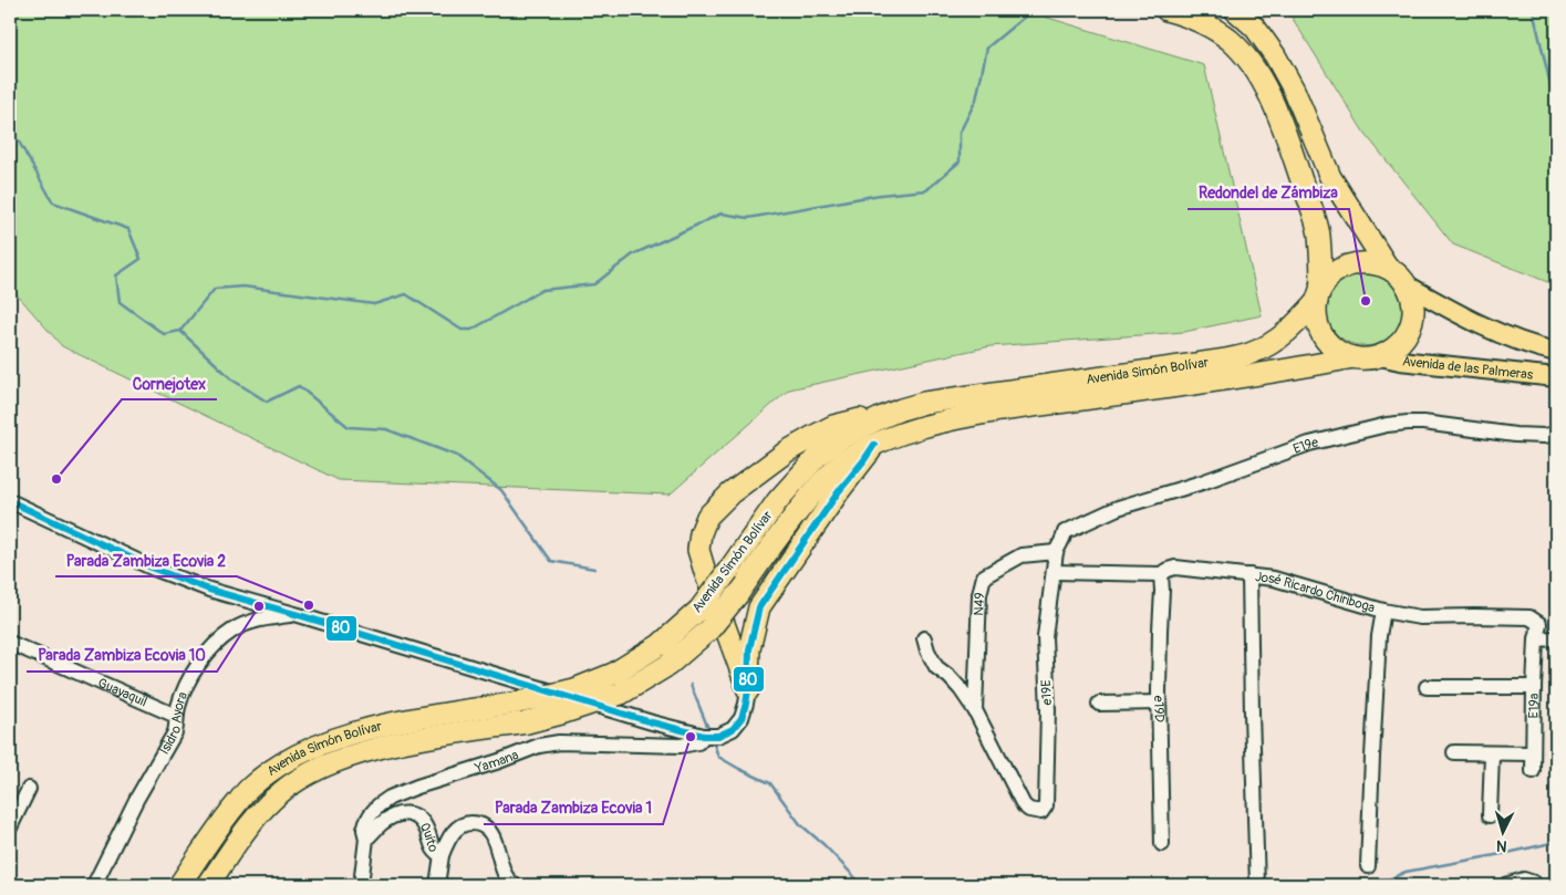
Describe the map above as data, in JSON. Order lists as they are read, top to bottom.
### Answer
{
  "streets": {
    "highway": ["Avenida Simón Bolívar"],
    "main road": ["Avenida de las Palmeras"],
    "street": [
      "E19e",
      "José Ricardo Chiriboga",
      "N49",
      "Guayaquil",
      "e19E",
      "E19a",
      "e19D",
      "Isidro Ayora",
      "Yamana",
      "Quito"
    ]
  },
  "crossings": [
    ["Avenida de las Palmeras", "Avenida Simón Bolívar"],
    ["E19e", "e19E"],
    ["José Ricardo Chiriboga", "e19E"],
    ["José Ricardo Chiriboga", "E19a"],
    ["José Ricardo Chiriboga", "e19D"],
    ["N49", "e19E"],
    ["Guayaquil", "Isidro Ayora"],
    ["Yamana", "Quito"]
  ],
  "places": [
    "Redondel de Zámbiza",
    "Cornejotex",
    "Parada Zambiza Ecovia 2",
    "Parada Zambiza Ecovia 10",
    "Parada Zambiza Ecovia 1"
  ],
  "lines": ["transit line 80"],
  "north": "bottom"
}
